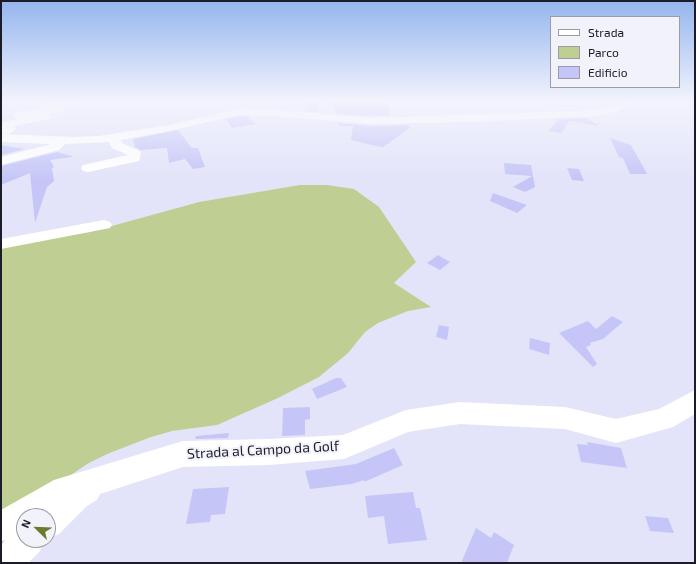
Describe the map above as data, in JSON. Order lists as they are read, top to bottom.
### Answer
{
  "streets": {
    "street": ["Strada al Campo da Golf"]
  },
  "legend": ["Strada", "Parco", "Edificio"],
  "north": "top left"
}
